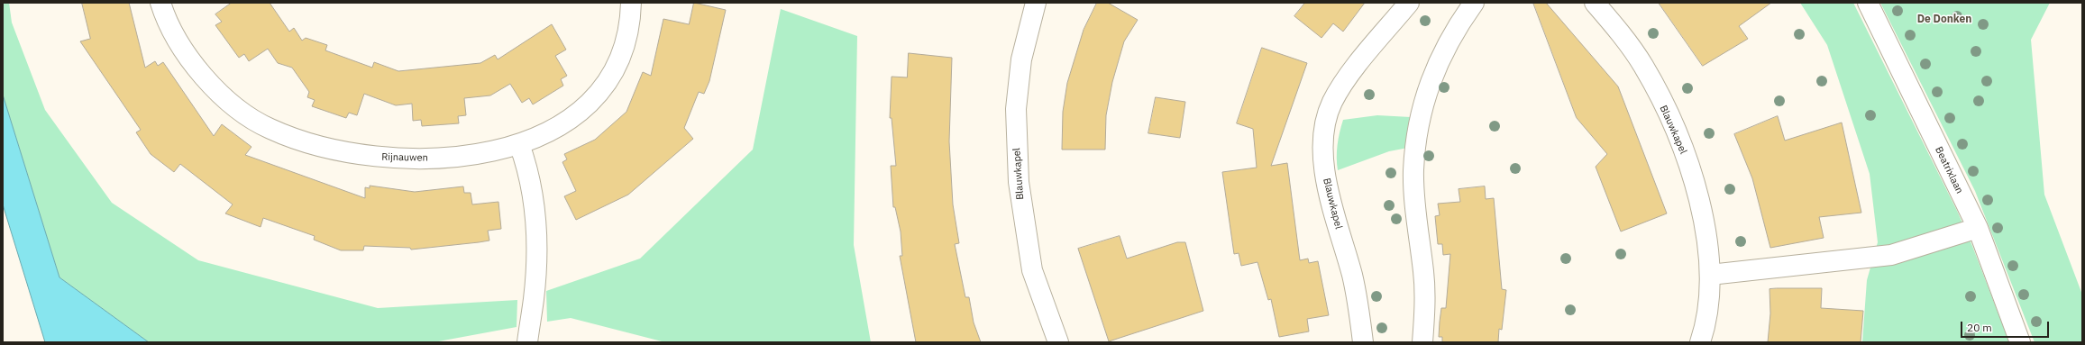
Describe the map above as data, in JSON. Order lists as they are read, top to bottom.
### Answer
{
  "streets": {
    "street": ["Blauwkapel", "Rijnauwen", "Beatrixlaan"]
  },
  "districts": ["De Donken"],
  "scale_bar": "20 m"
}
